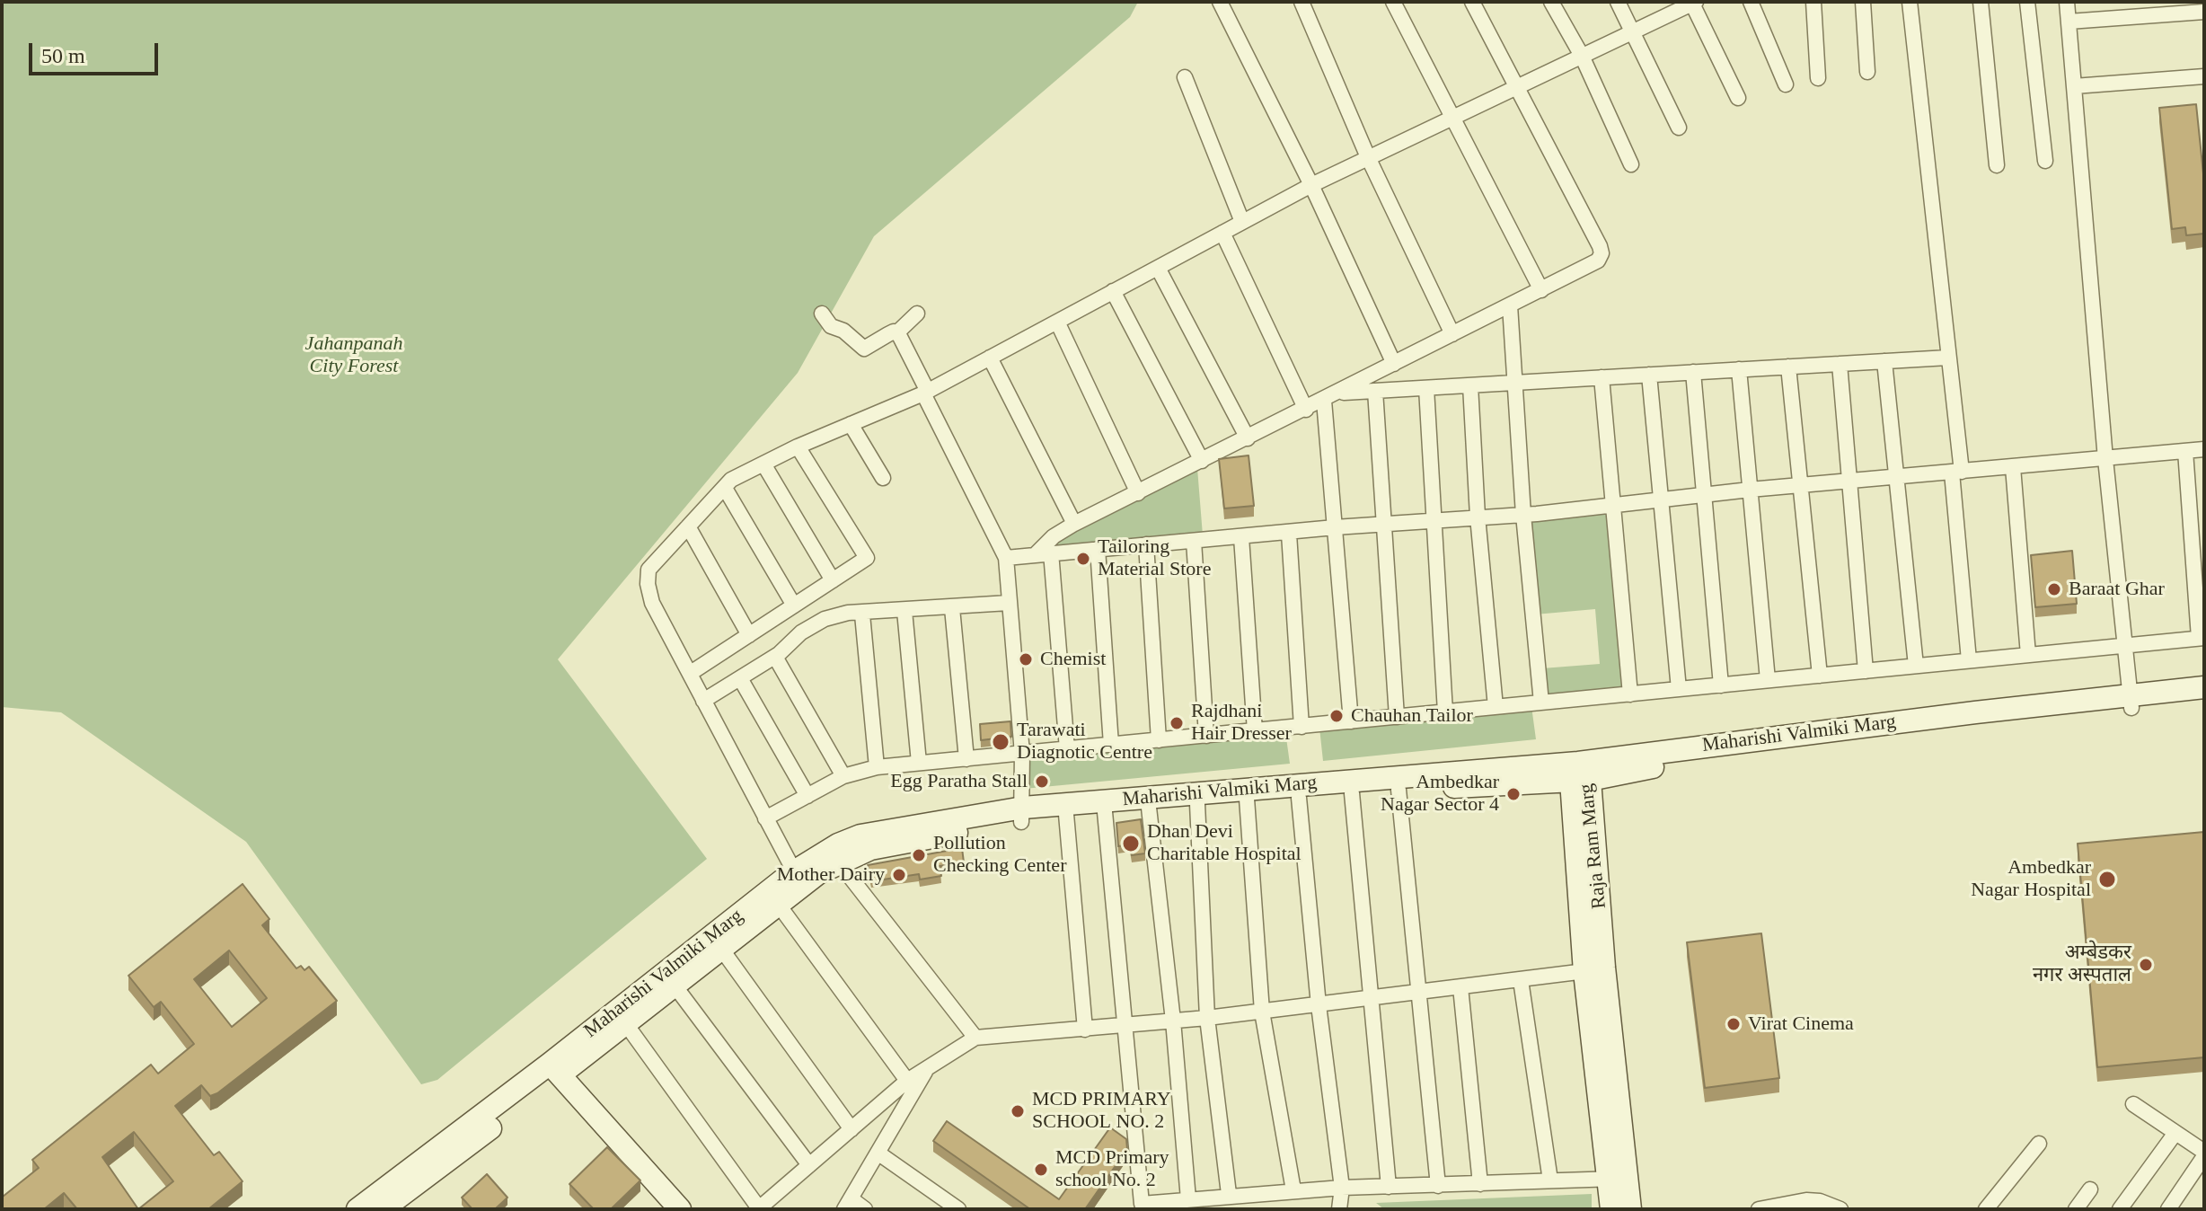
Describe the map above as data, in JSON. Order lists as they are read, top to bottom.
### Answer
{
  "streets": {
    "street": ["Maharishi Valmiki Marg", "Raja Ram Marg"]
  },
  "crossings": [
    ["Maharishi Valmiki Marg", "Raja Ram Marg"]
  ],
  "parks": ["Jahanpanah City Forest"],
  "places": [
    "Tailoring Material Store",
    "Baraat Ghar",
    "Chemist",
    "Chauhan Tailor",
    "Rajdhani Hair Dresser",
    "Tarawati Diagnotic Centre",
    "Egg Paratha Stall",
    "Ambedkar Nagar Sector 4",
    "Dhan Devi Charitable Hospital",
    "Pollution Checking Center",
    "Mother Dairy",
    "Ambedkar Nagar Hospital",
    "अम्बेडकर नगर अस्पताल",
    "Virat Cinema",
    "MCD PRIMARY SCHOOL NO. 2",
    "MCD Primary school No. 2"
  ],
  "scale_bar": "50 m"
}
